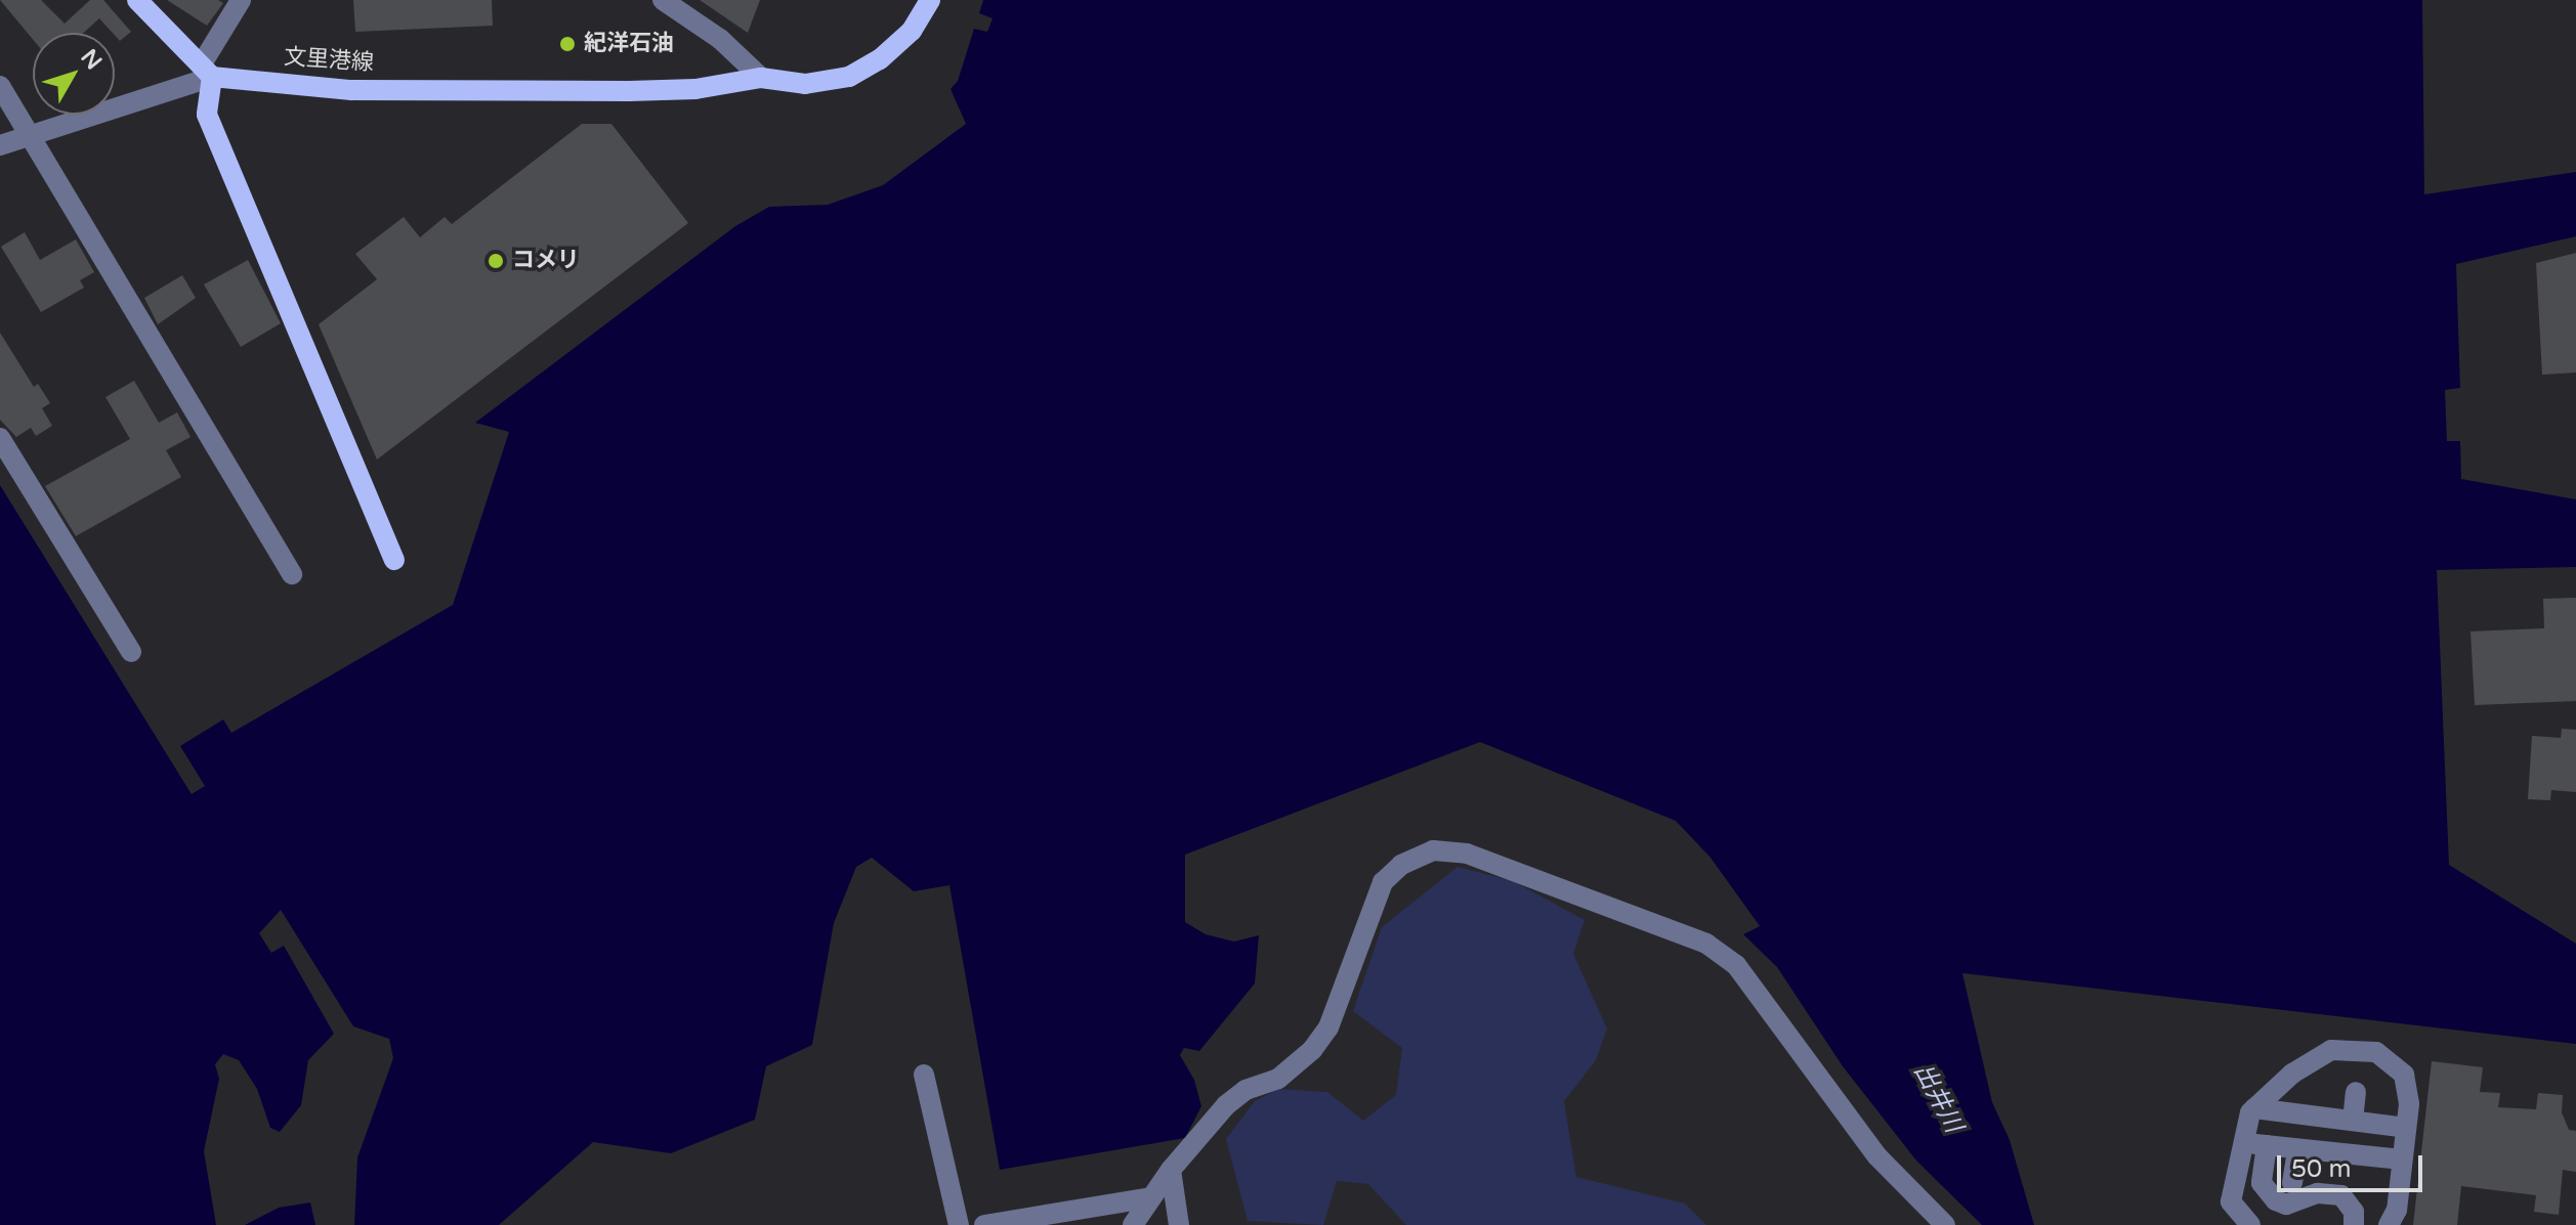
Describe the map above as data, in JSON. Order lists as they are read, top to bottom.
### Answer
{
  "streets": {
    "main road": ["文里港線"]
  },
  "water": ["出井川"],
  "places": ["紀洋石油", "コメリ"],
  "scale_bar": "50 m",
  "north": "top right"
}
